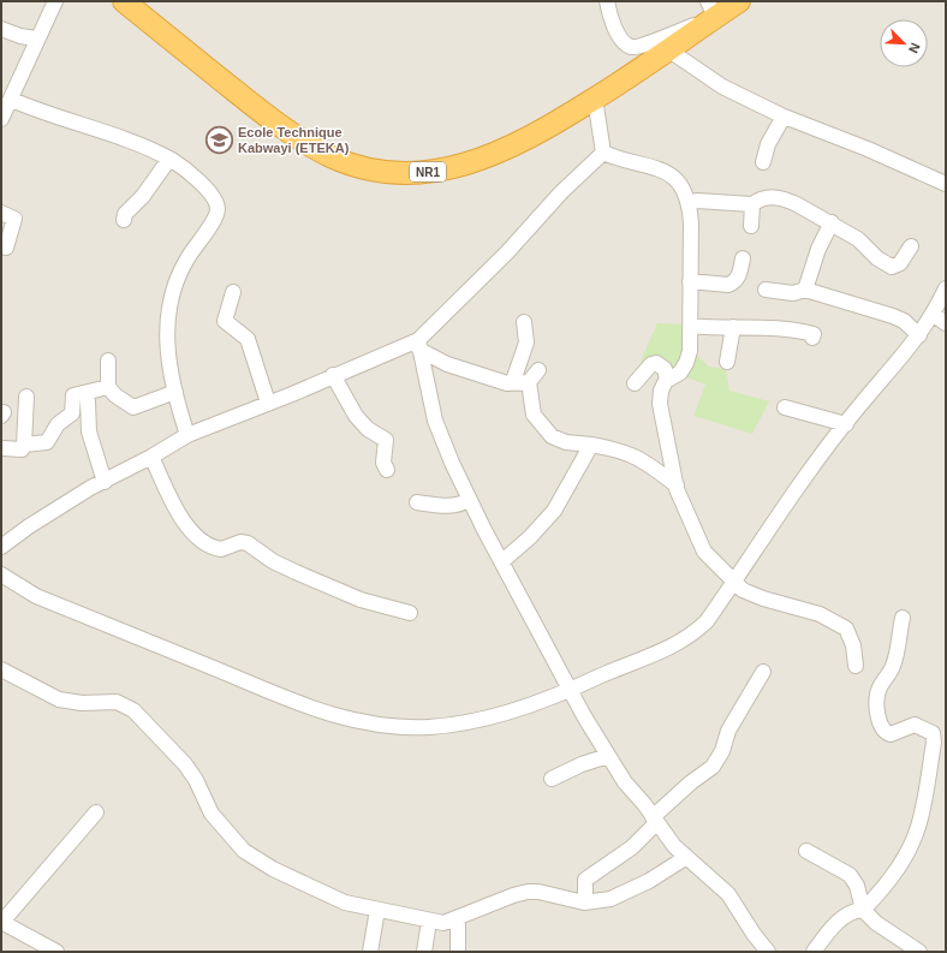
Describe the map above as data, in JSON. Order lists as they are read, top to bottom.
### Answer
{
  "streets": {
    "highway": ["NR1"]
  },
  "places": {
    "school or university": ["Ecole Technique Kabwayi (ETEKA)"]
  },
  "north": "bottom right"
}
